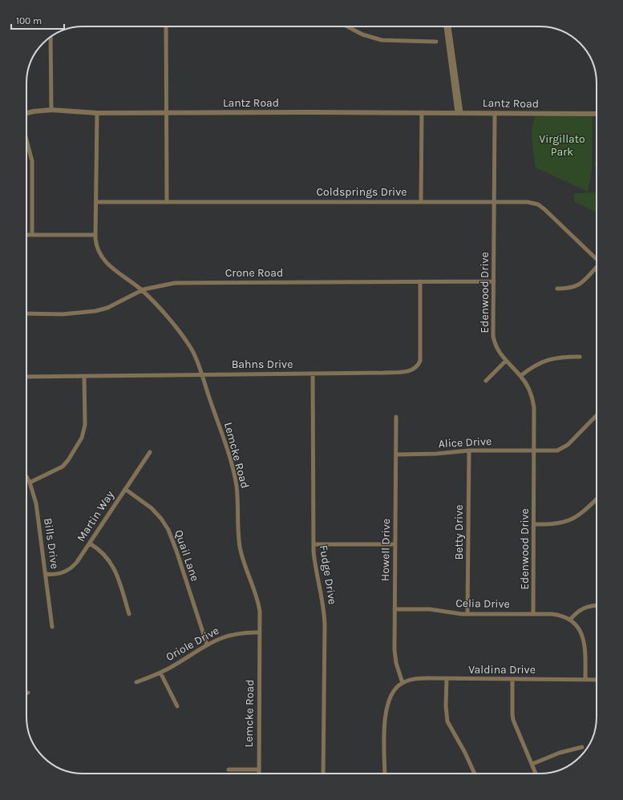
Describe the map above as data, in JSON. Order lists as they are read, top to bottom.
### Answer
{
  "streets": {
    "street": [
      "Lantz Road",
      "Coldsprings Drive",
      "Crone Road",
      "Edenwood Drive",
      "Bahns Drive",
      "Alice Drive",
      "Lemcke Road",
      "Martin Way",
      "Betty Drive",
      "Bills Drive",
      "Howell Drive",
      "Quail Lane",
      "Fudge Drive",
      "Celia Drive",
      "Oriole Drive",
      "Valdina Drive"
    ]
  },
  "crossings": [
    ["Lantz Road", "Edenwood Drive"],
    ["Coldsprings Drive", "Edenwood Drive"],
    ["Crone Road", "Edenwood Drive"],
    ["Crone Road", "Bahns Drive"],
    ["Crone Road", "Lemcke Road"],
    ["Edenwood Drive", "Alice Drive"],
    ["Edenwood Drive", "Celia Drive"],
    ["Bahns Drive", "Lemcke Road"],
    ["Bahns Drive", "Fudge Drive"],
    ["Alice Drive", "Betty Drive"],
    ["Alice Drive", "Howell Drive"],
    ["Lemcke Road", "Oriole Drive"],
    ["Martin Way", "Bills Drive"],
    ["Martin Way", "Quail Lane"],
    ["Betty Drive", "Celia Drive"],
    ["Howell Drive", "Celia Drive"],
    ["Howell Drive", "Valdina Drive"],
    ["Quail Lane", "Oriole Drive"]
  ],
  "parks": ["Virgillato Park"],
  "scale_bar": "100 m"
}
